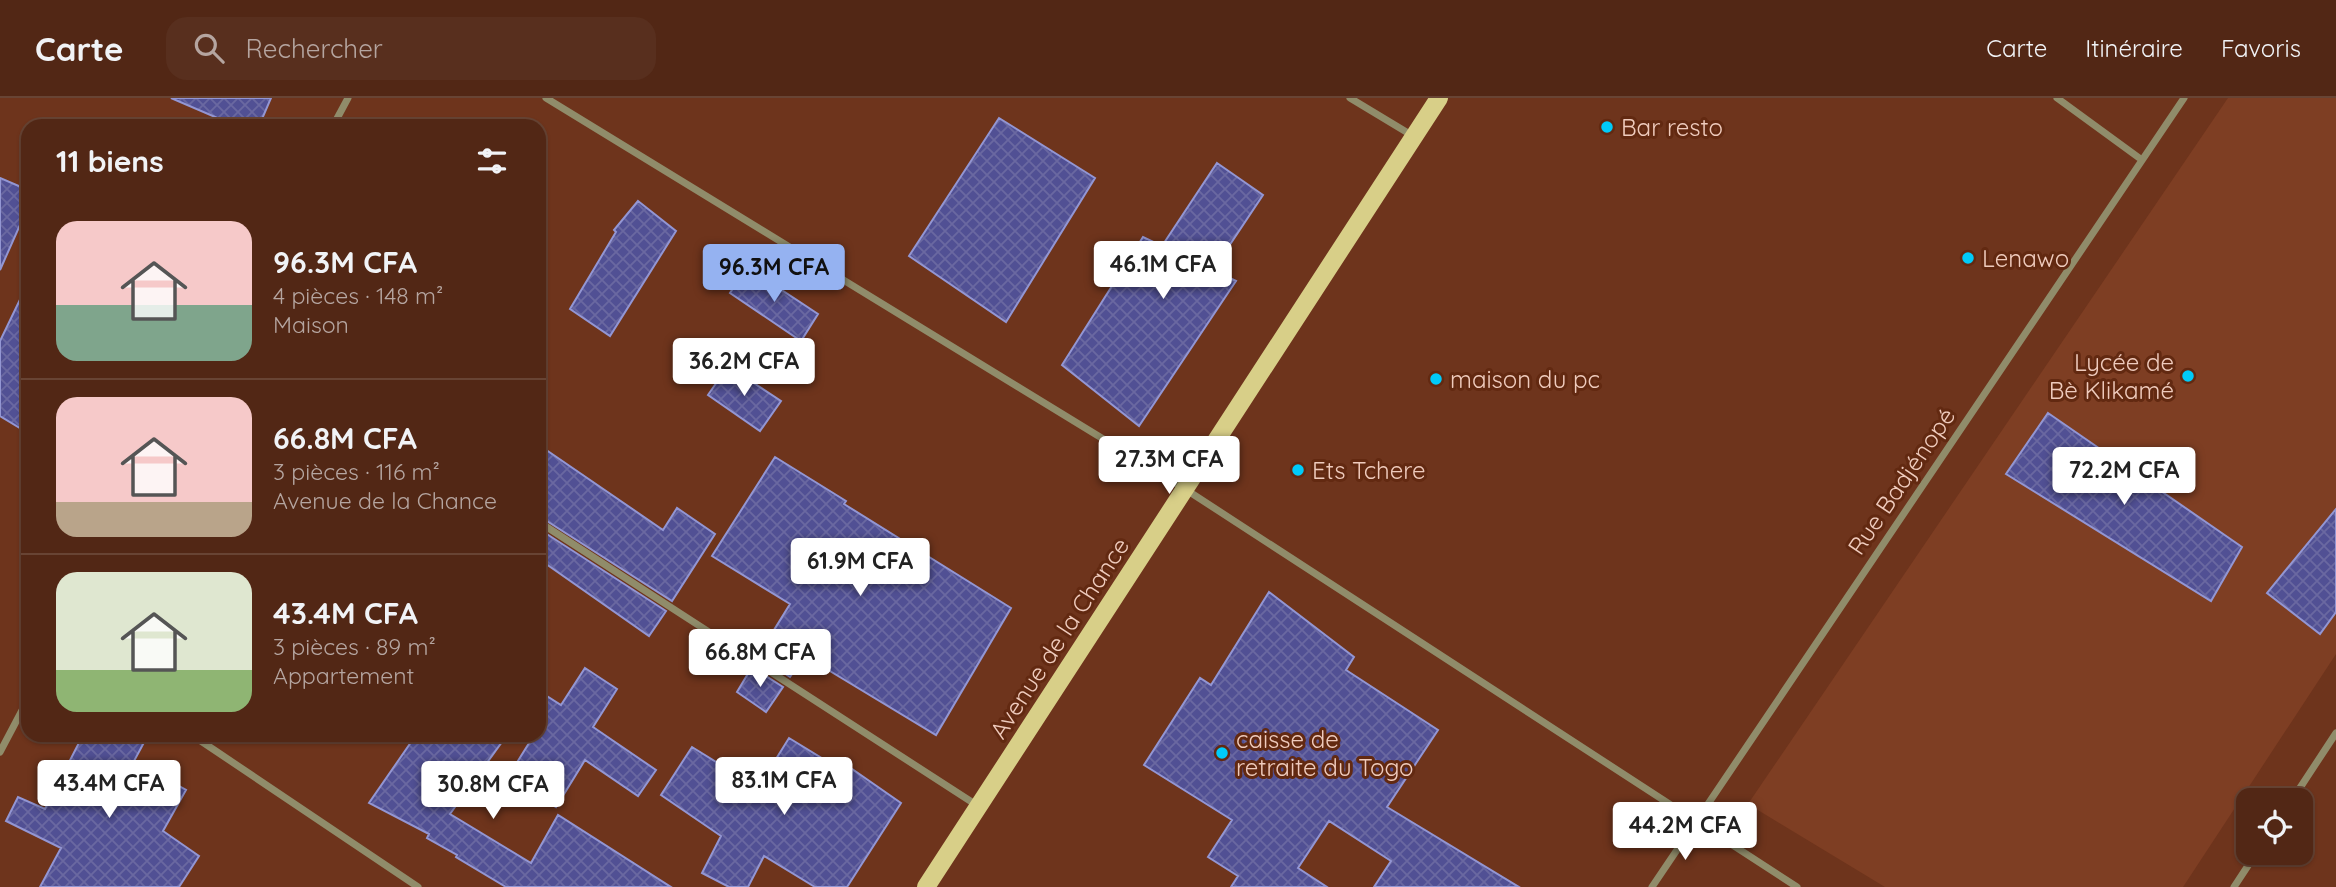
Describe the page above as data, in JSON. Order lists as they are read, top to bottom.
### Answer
{
  "streets": {
    "main road": ["Avenue de la Chance"],
    "street": ["Rue Badjénopé"]
  },
  "places": [
    "Bar resto",
    "Lenawo",
    "Lycée de Bè Klikamé",
    "maison du pc",
    "Ets Tchere",
    "caisse de retraite du Togo"
  ],
  "page": {
    "header": "Carte",
    "search": "Rechercher",
    "nav": ["Carte", "Itinéraire", "Favoris"],
    "heading": "11 biens",
    "list": [
      {
        "name": "96.3M CFA",
        "note": "4 pièces · 148 m² · Maison"
      },
      {
        "name": "66.8M CFA",
        "note": "3 pièces · 116 m² · Avenue de la Chance"
      },
      {
        "name": "43.4M CFA",
        "note": "3 pièces · 89 m² · Appartement"
      }
    ],
    "price": [
      "46.1M CFA",
      "96.3M CFA",
      "36.2M CFA",
      "27.3M CFA",
      "72.2M CFA",
      "61.9M CFA",
      "66.8M CFA",
      "83.1M CFA",
      "43.4M CFA",
      "30.8M CFA",
      "44.2M CFA"
    ]
  }
}
